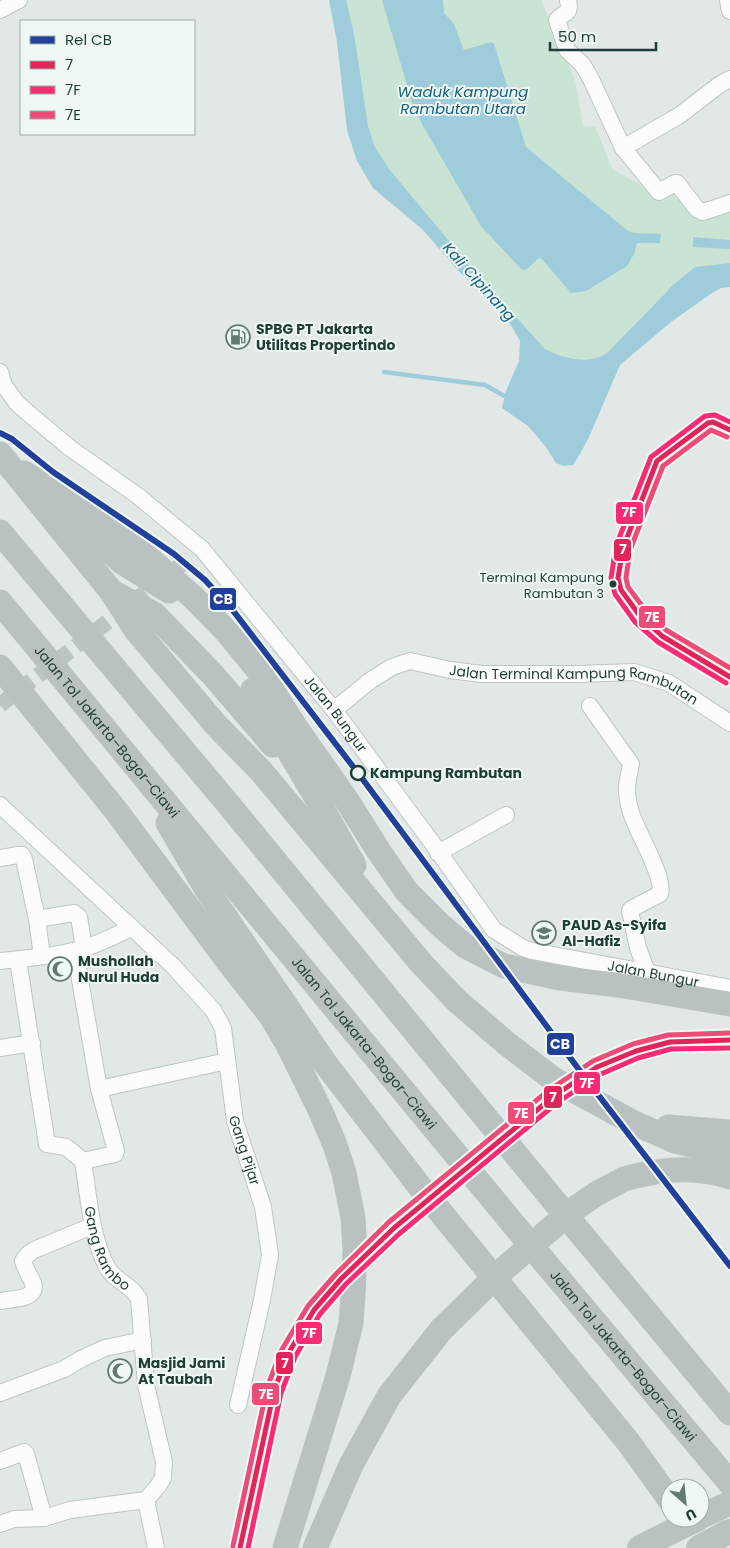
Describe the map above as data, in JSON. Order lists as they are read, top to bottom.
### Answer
{
  "streets": {
    "highway": ["Jalan Tol Jakarta–Bogor–Ciawi"],
    "street": [
      "Jalan Terminal Kampung Rambutan",
      "Jalan Bungur",
      "Gang Pijar",
      "Gang Rambo"
    ]
  },
  "crossings": [
    ["Jalan Terminal Kampung Rambutan", "Jalan Bungur"]
  ],
  "water": ["Waduk Kampung Rambutan Utara", "Kali Cipinang"],
  "places": {
    "fuel station": ["SPBG PT Jakarta Utilitas Propertindo"],
    "other": ["Terminal Kampung Rambutan 3", "Kampung Rambutan"],
    "school or university": ["PAUD As-Syifa Al-Hafiz"],
    "mosque": ["Mushollah Nurul Huda", "Masjid Jami At Taubah"]
  },
  "lines": [
    "transit line 7F",
    "transit line 7",
    "transit line 7E",
    "rail line CB"
  ],
  "legend": [
    "Rel CB",
    "7",
    "7F",
    "7E"
  ],
  "scale_bar": "50 m",
  "north": "bottom right"
}
